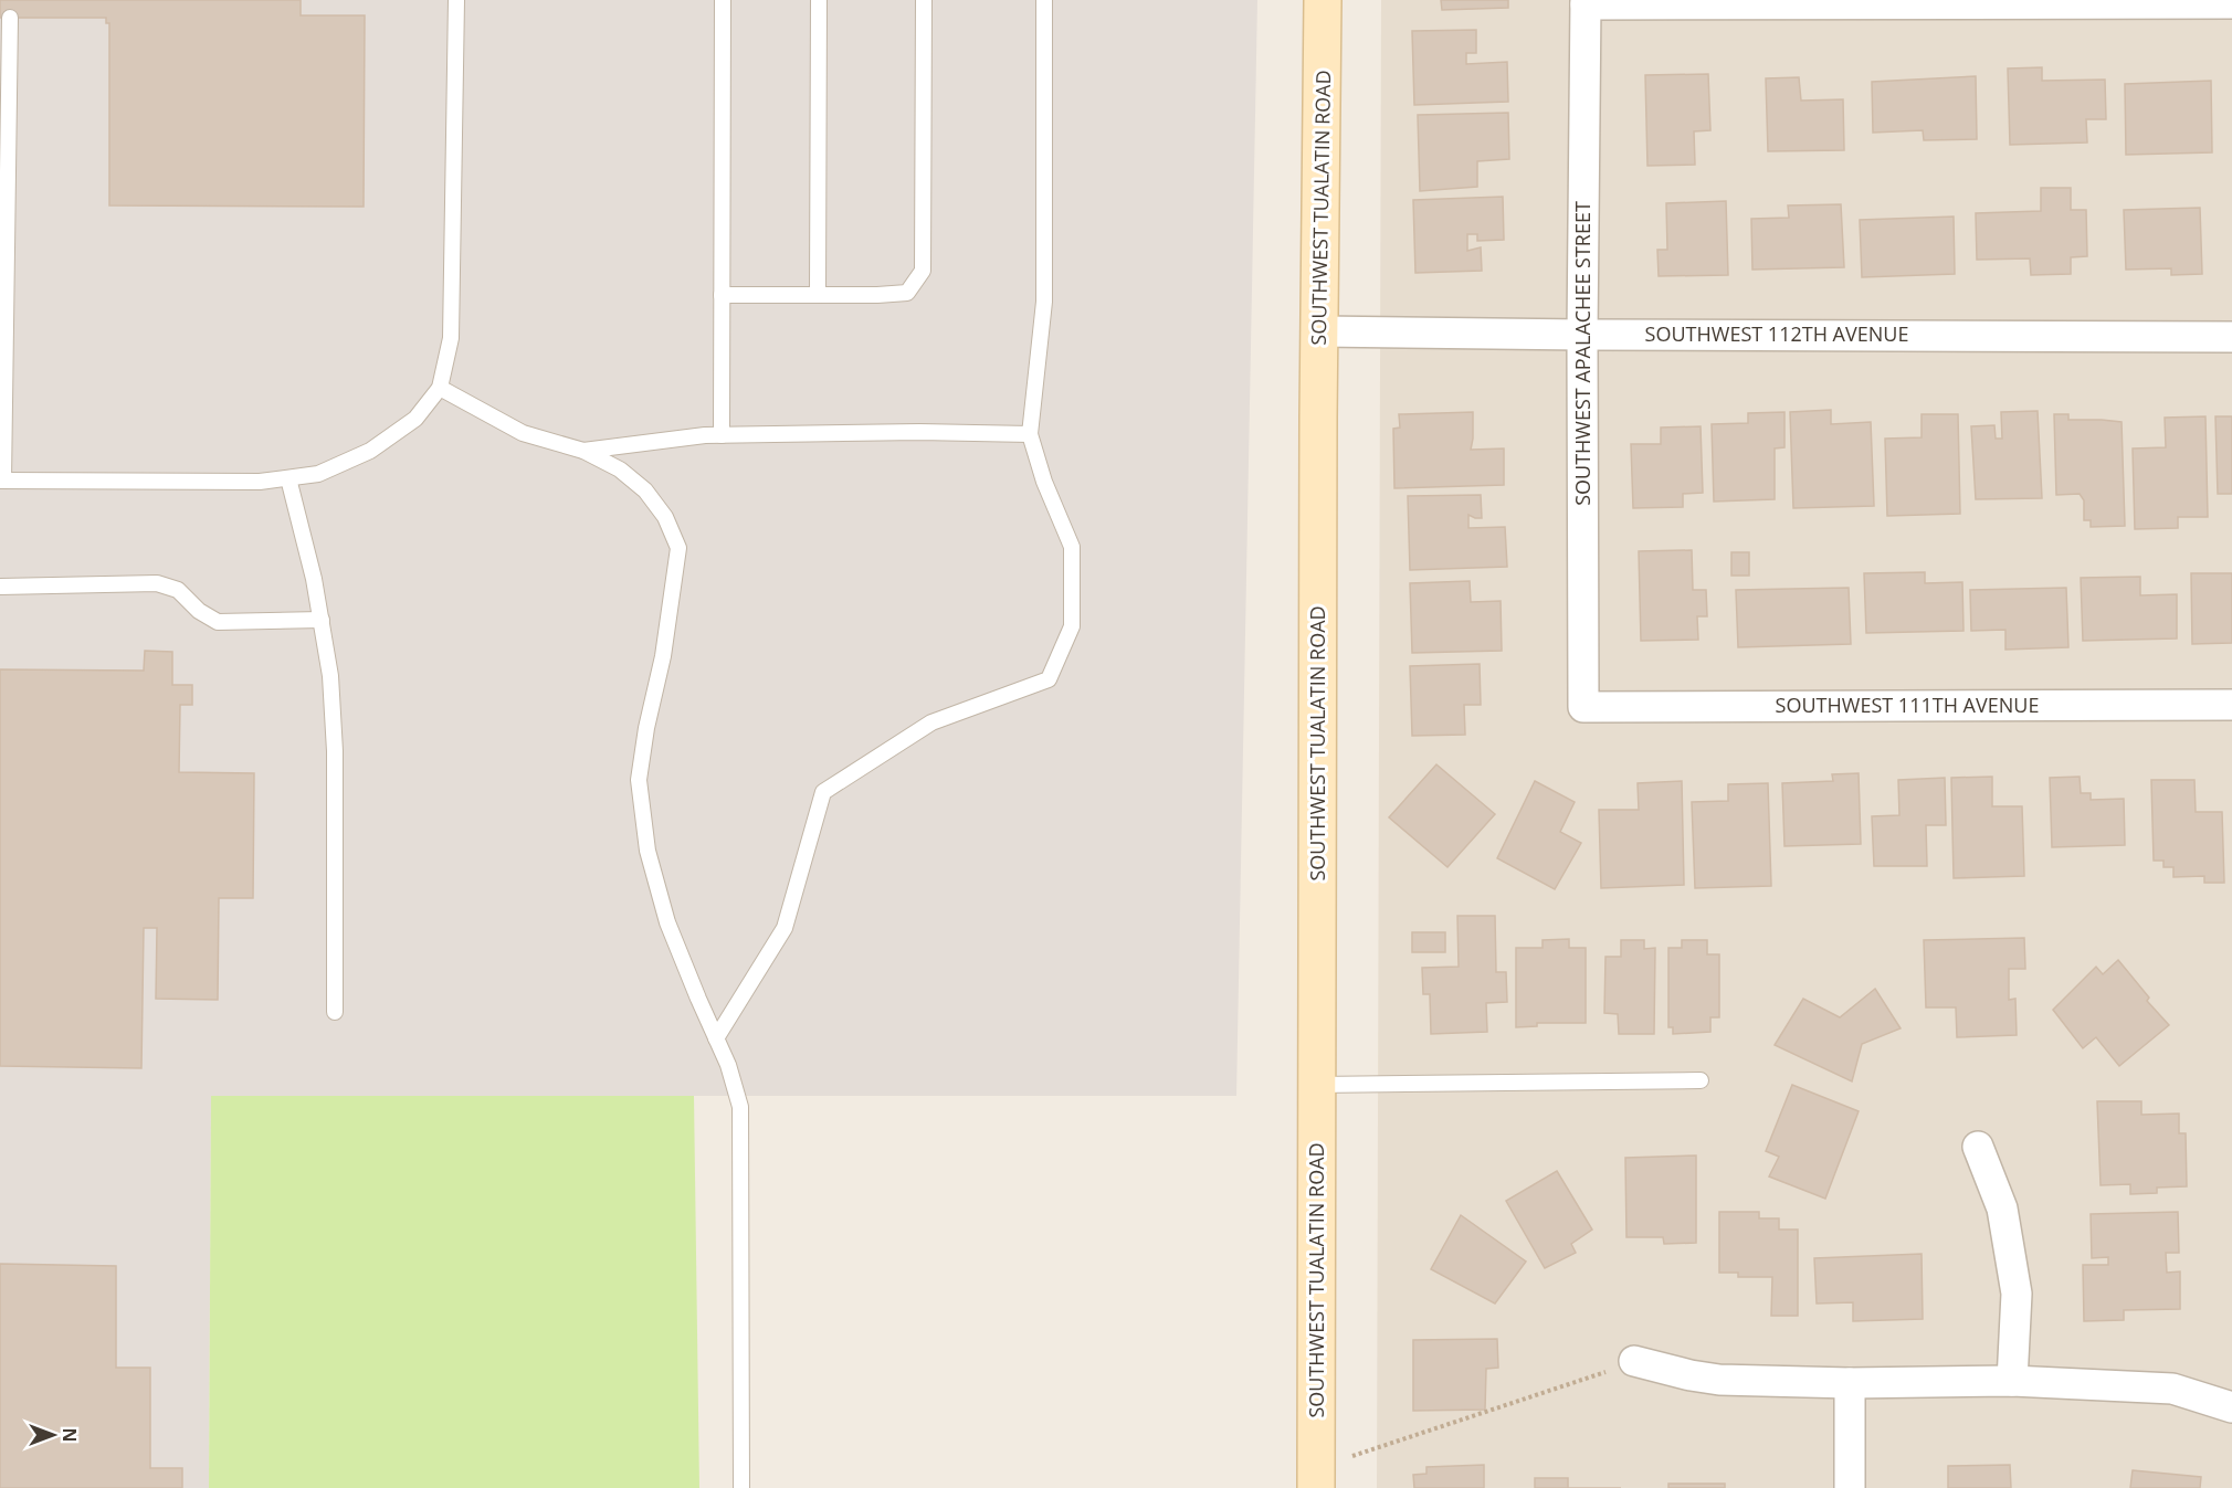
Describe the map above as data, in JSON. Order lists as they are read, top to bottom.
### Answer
{
  "streets": {
    "main road": ["SOUTHWEST TUALATIN ROAD"],
    "street": ["SOUTHWEST 112TH AVENUE", "SOUTHWEST APALACHEE STREET", "SOUTHWEST 111TH AVENUE"]
  },
  "crossings": [
    ["SOUTHWEST TUALATIN ROAD", "SOUTHWEST 112TH AVENUE"],
    ["SOUTHWEST 112TH AVENUE", "SOUTHWEST APALACHEE STREET"],
    ["SOUTHWEST APALACHEE STREET", "SOUTHWEST 111TH AVENUE"]
  ],
  "north": "right"
}
